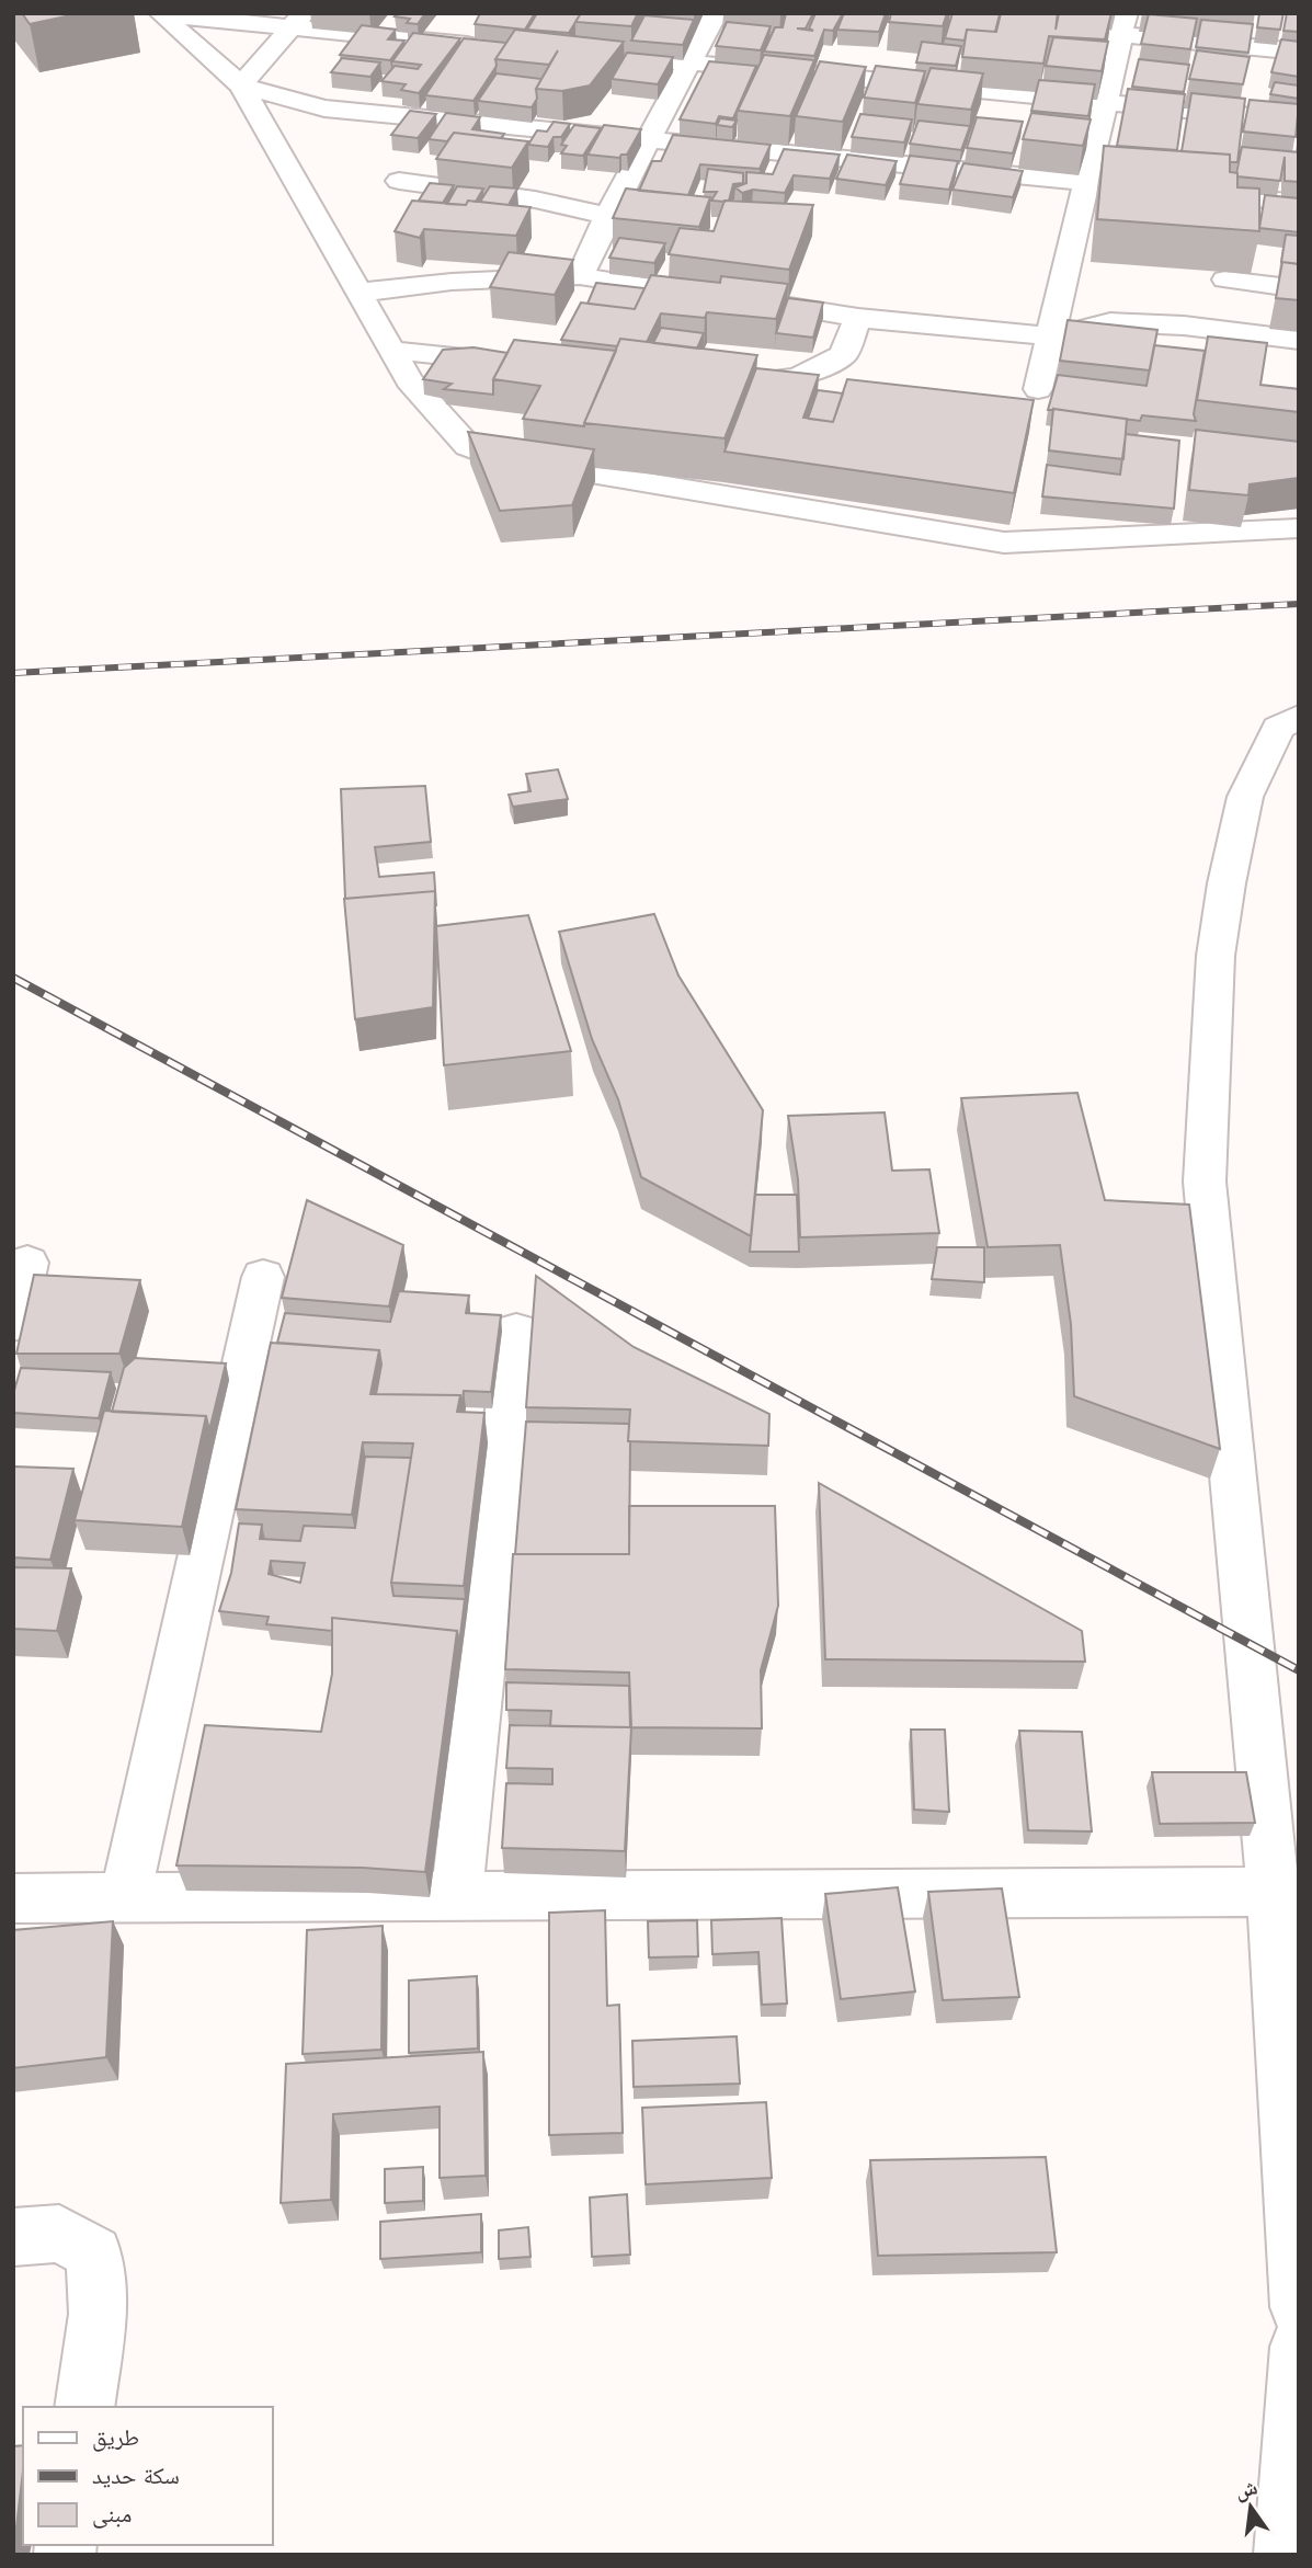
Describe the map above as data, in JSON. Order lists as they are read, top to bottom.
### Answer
{
  "legend": ["طريق", "سكة حديد", "مبنى"],
  "north": "top"
}
